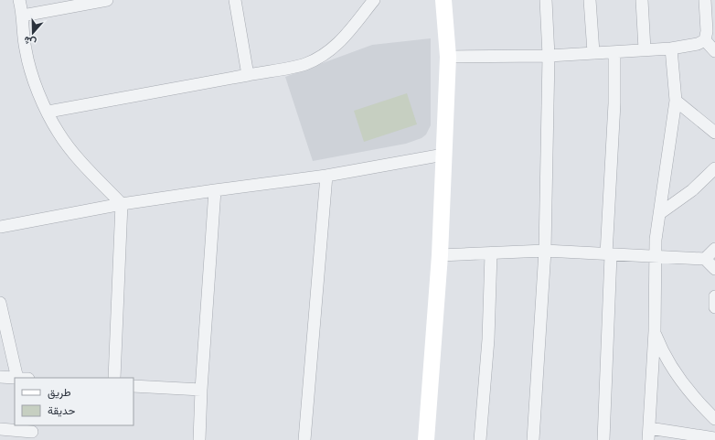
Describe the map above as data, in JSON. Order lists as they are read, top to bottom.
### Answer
{
  "legend": ["طريق", "حديقة"],
  "north": "bottom"
}
